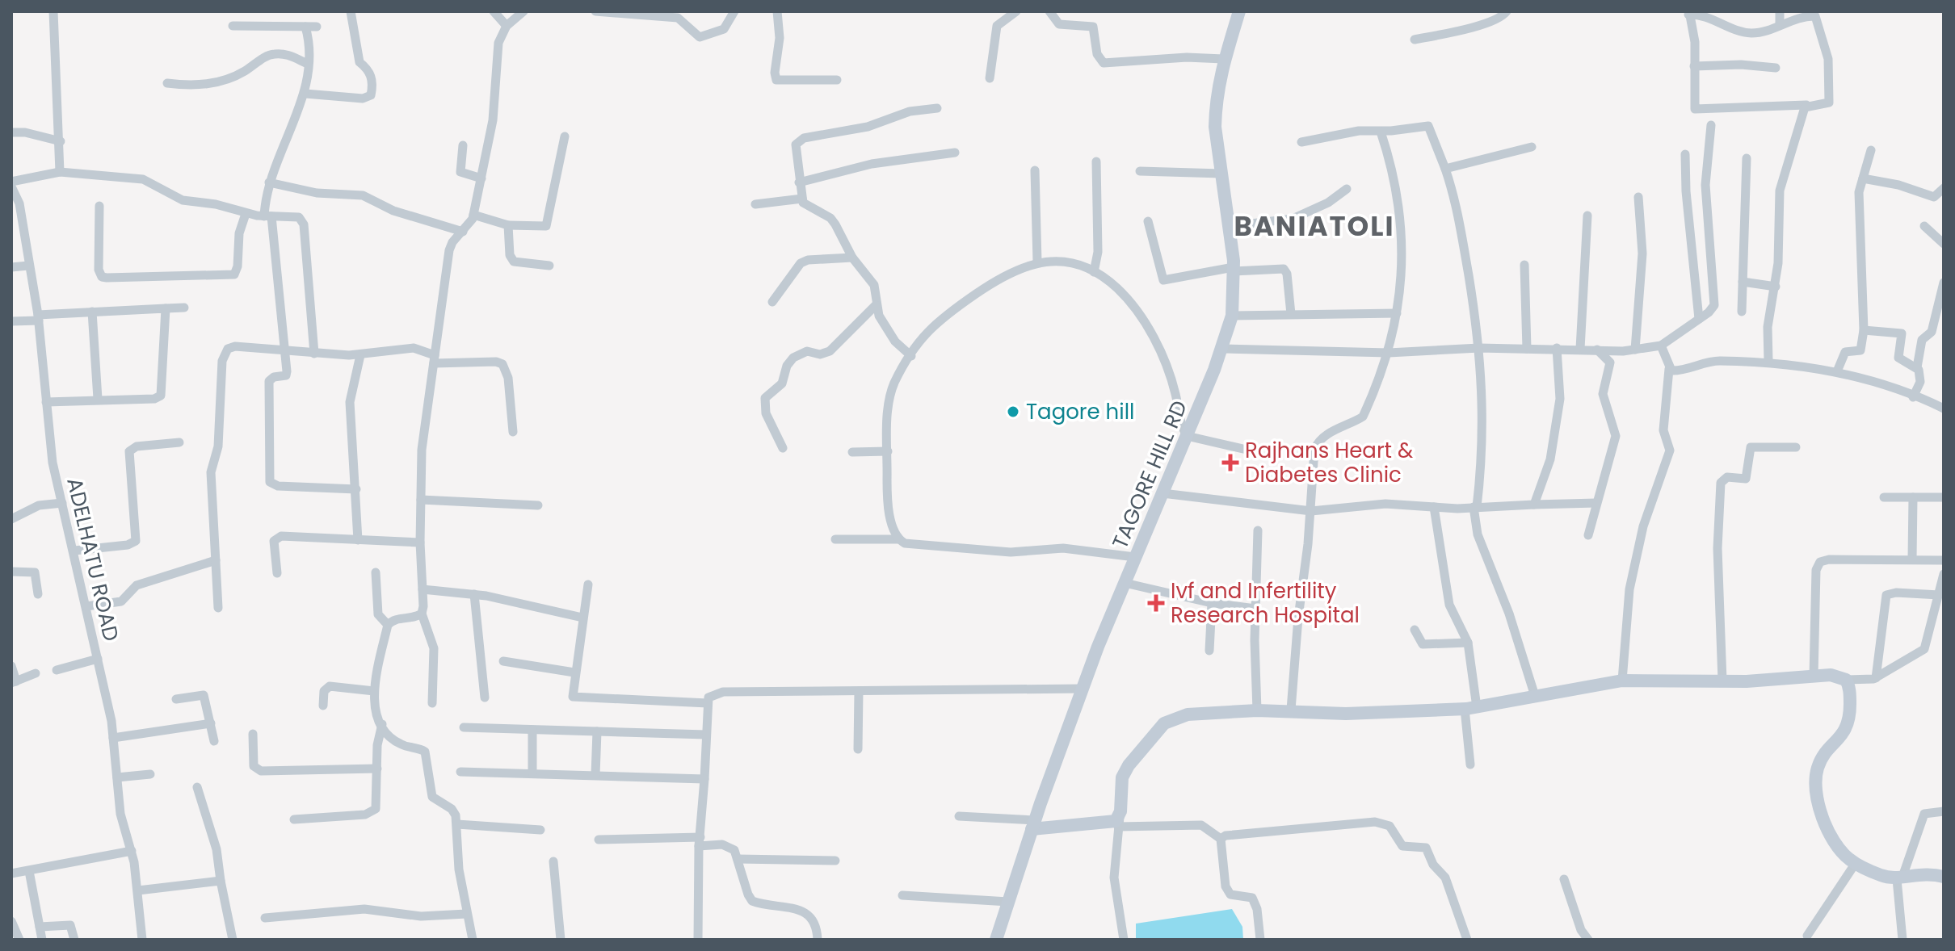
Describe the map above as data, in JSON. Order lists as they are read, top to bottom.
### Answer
{
  "streets": {
    "street": ["TAGORE HILL RD", "ADELHATU ROAD"]
  },
  "districts": ["BANIATOLI"],
  "places": {
    "other": ["Tagore hill"],
    "health": ["Rajhans Heart & Diabetes Clinic", "Ivf and Infertility Research Hospital"]
  }
}
